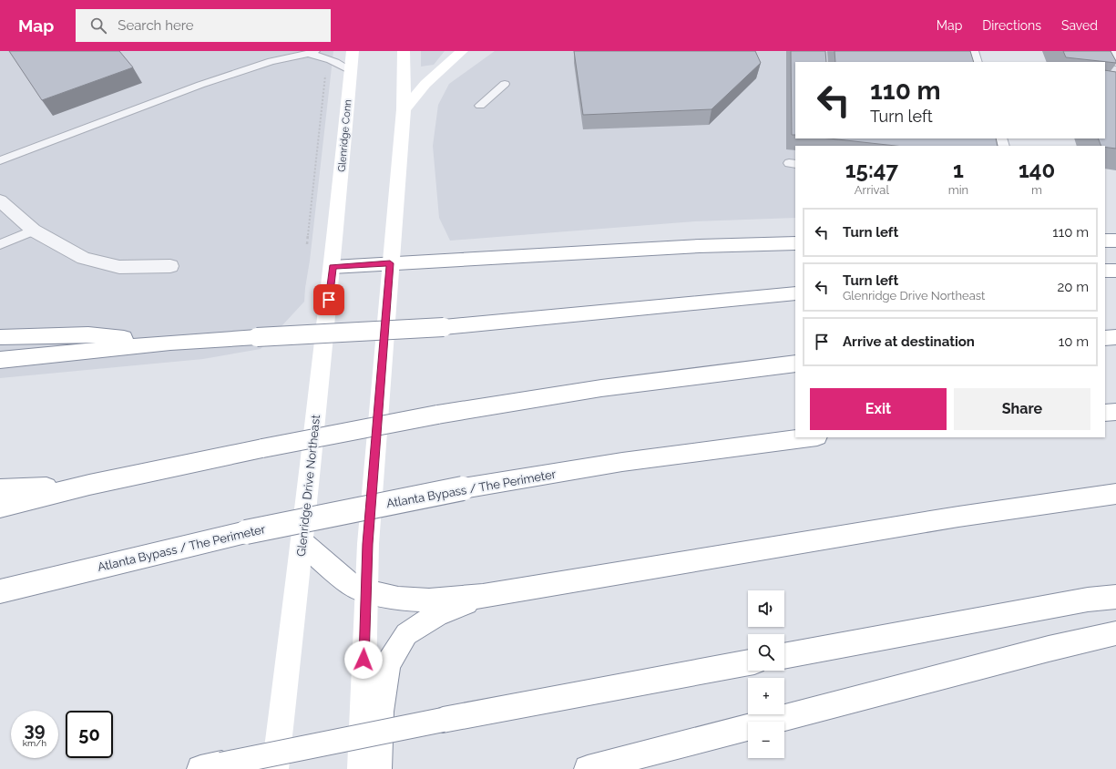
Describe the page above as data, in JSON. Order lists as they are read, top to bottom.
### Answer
{
  "streets": {
    "main road": ["Glenridge Conn", "Glenridge Drive Northeast", "Atlanta Bypass / The Perimeter"]
  },
  "crossings": [
    ["Glenridge Conn", "Glenridge Drive Northeast"]
  ],
  "page": {
    "header": "Map",
    "search": "Search here",
    "nav": ["Map", "Directions", "Saved"],
    "turn": ["110 m", "Turn left"],
    "eta": [
      "15:47",
      "Arrival",
      "1",
      "min",
      "140",
      "m"
    ],
    "list": [
      {
        "name": "Turn left",
        "value": "110 m"
      },
      {
        "name": "Turn left",
        "note": "Glenridge Drive Northeast",
        "value": "20 m"
      },
      {
        "name": "Arrive at destination",
        "value": "10 m"
      }
    ],
    "buttons": ["Exit", "Share"],
    "map_buttons": ["+", "−"],
    "speed": "39 km/h",
    "limit": "50"
  }
}
